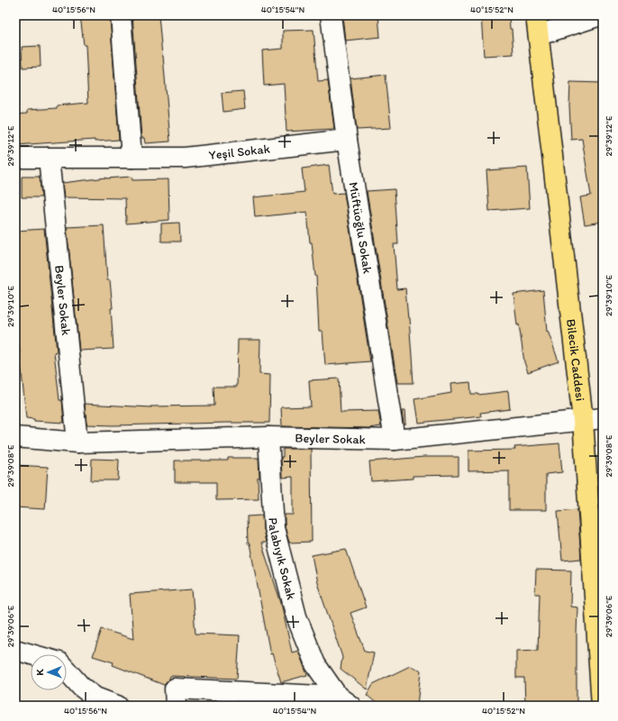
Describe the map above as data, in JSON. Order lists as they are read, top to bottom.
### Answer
{
  "streets": {
    "main road": ["Bilecik Caddesi"],
    "street": [
      "Yeşil Sokak",
      "Müftüoğlu Sokak",
      "Beyler Sokak",
      "Palabıyık Sokak"
    ]
  },
  "crossings": [
    ["Yeşil Sokak", "Müftüoğlu Sokak"],
    ["Yeşil Sokak", "Beyler Sokak"],
    ["Müftüoğlu Sokak", "Beyler Sokak"],
    ["Beyler Sokak", "Bilecik Caddesi"],
    ["Beyler Sokak", "Palabıyık Sokak"]
  ],
  "north": "left",
  "coordinates": [
    "40°15'56\"N",
    "40°15'54\"N",
    "40°15'52\"N",
    "29°39'12\"E",
    "29°39'10\"E",
    "29°39'08\"E",
    "29°39'06\"E"
  ]
}
